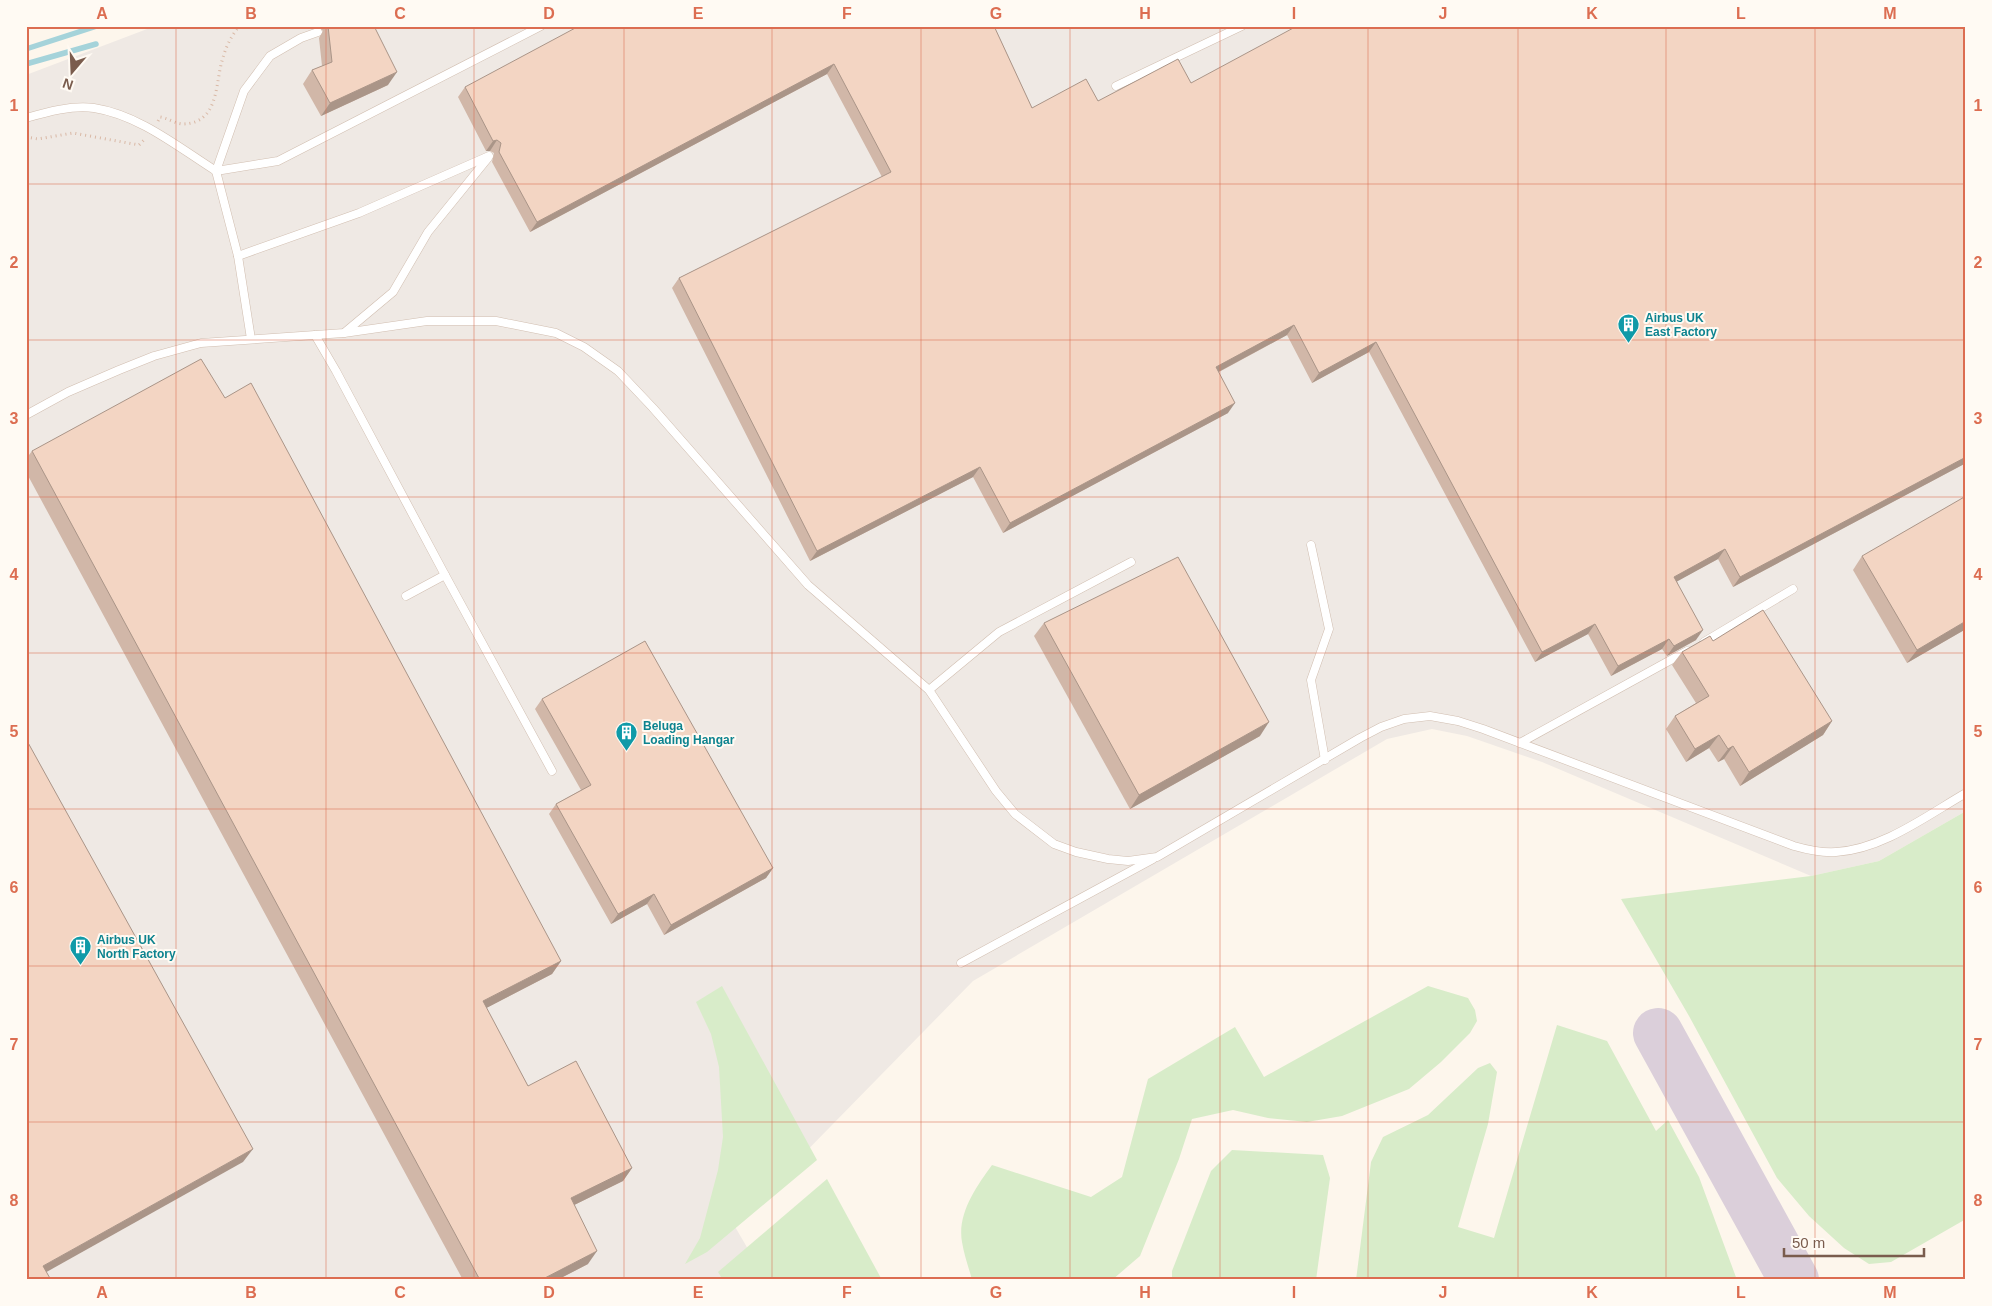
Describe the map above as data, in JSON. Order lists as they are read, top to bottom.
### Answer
{
  "places": {
    "building": ["Airbus UK East Factory", "Beluga Loading Hangar", "Airbus UK North Factory"]
  },
  "scale_bar": "50 m",
  "north": "bottom",
  "grid": {
    "columns": [
      "A",
      "B",
      "C",
      "D",
      "E",
      "F",
      "G",
      "H",
      "I",
      "J",
      "K",
      "L",
      "M"
    ],
    "rows": [
      "1",
      "2",
      "3",
      "4",
      "5",
      "6",
      "7",
      "8"
    ]
  }
}
